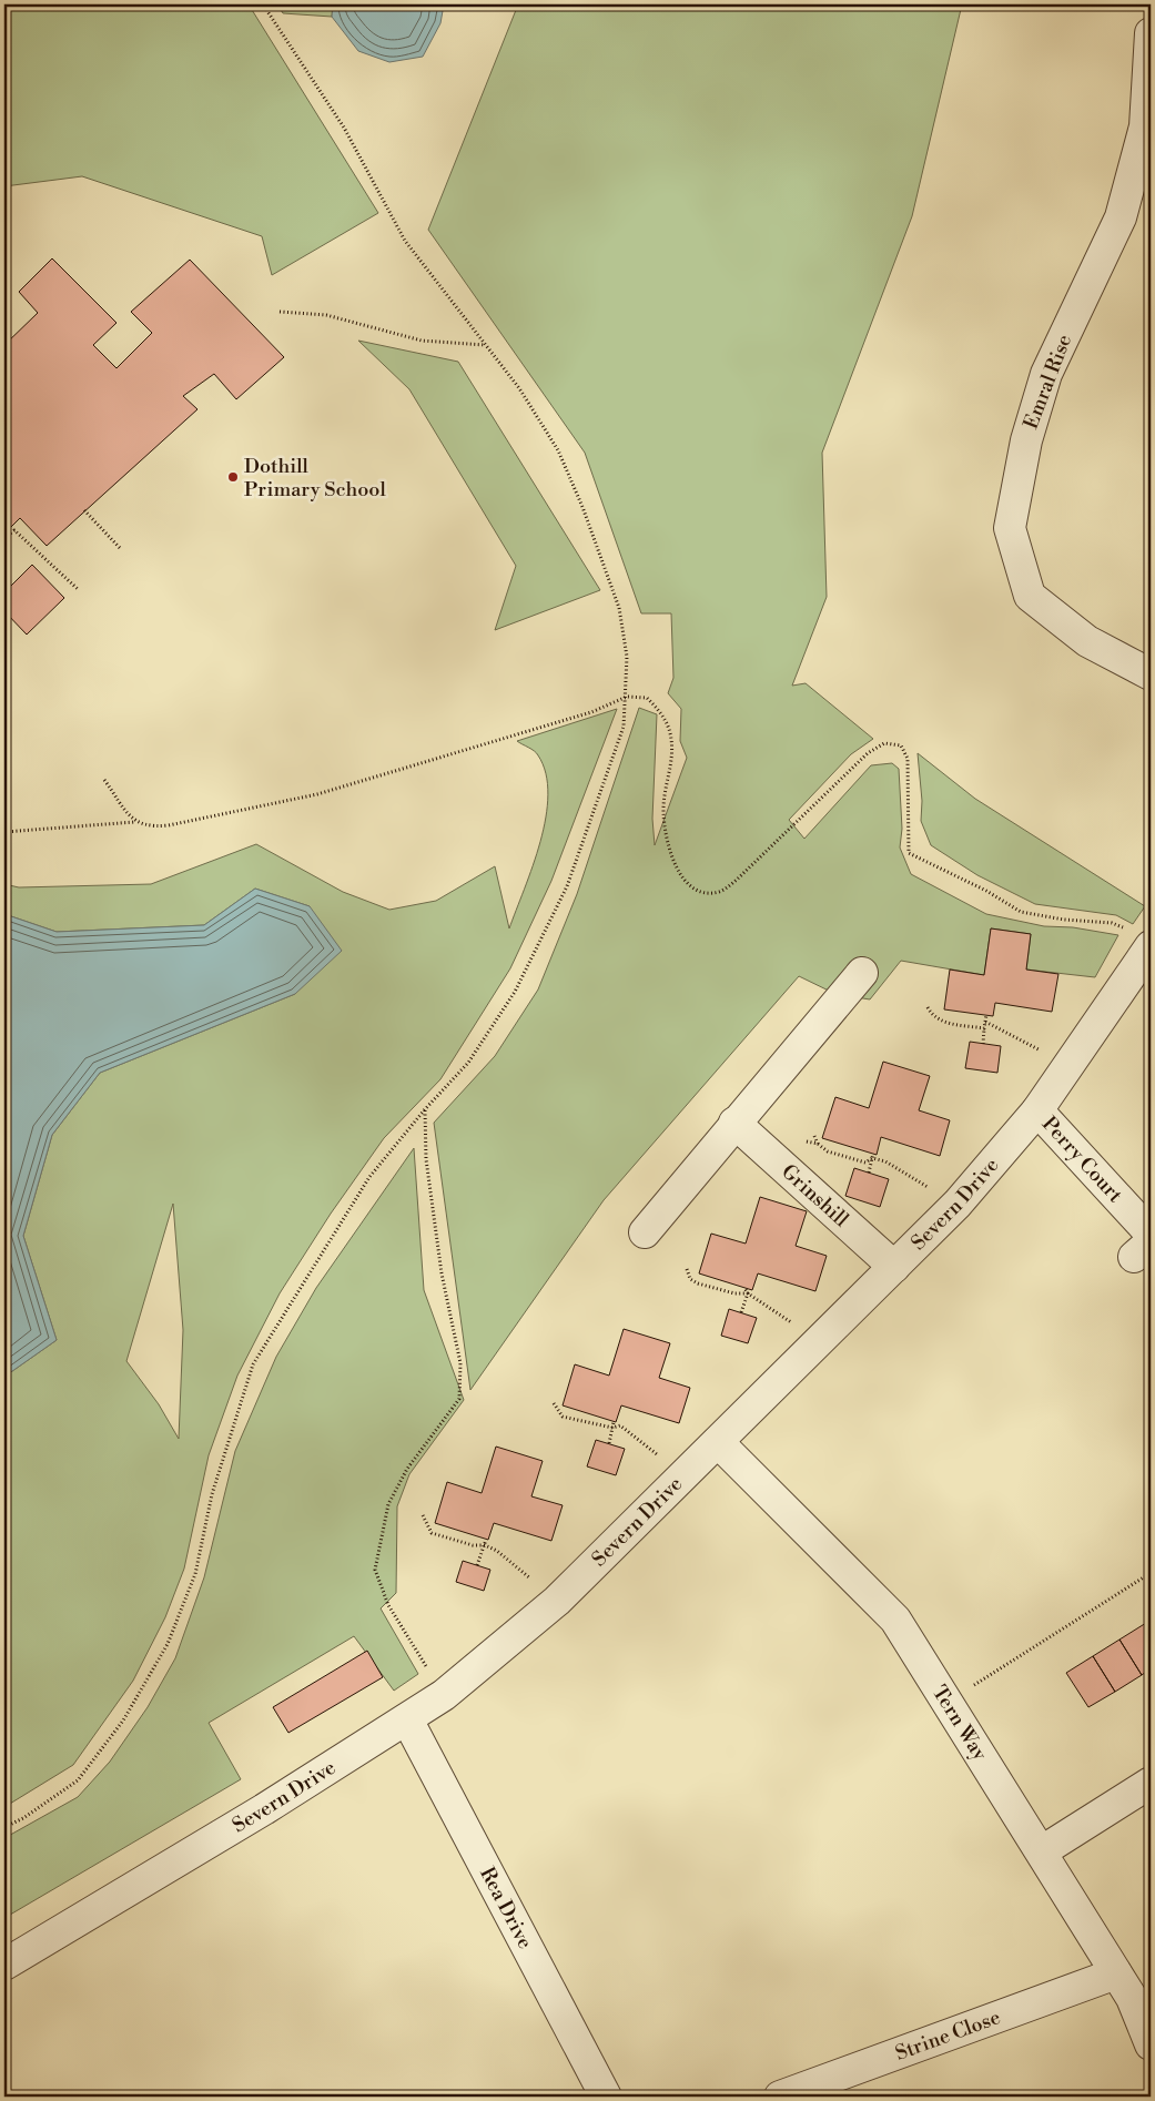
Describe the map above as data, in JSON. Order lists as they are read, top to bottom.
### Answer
{
  "streets": {
    "street": [
      "Emral Rise",
      "Perry Court",
      "Grinshill",
      "Severn Drive",
      "Tern Way",
      "Rea Drive",
      "Strine Close"
    ]
  },
  "crossings": [
    ["Perry Court", "Severn Drive"],
    ["Grinshill", "Severn Drive"],
    ["Severn Drive", "Tern Way"],
    ["Severn Drive", "Rea Drive"],
    ["Tern Way", "Strine Close"]
  ],
  "places": ["Dothill Primary School"]
}
